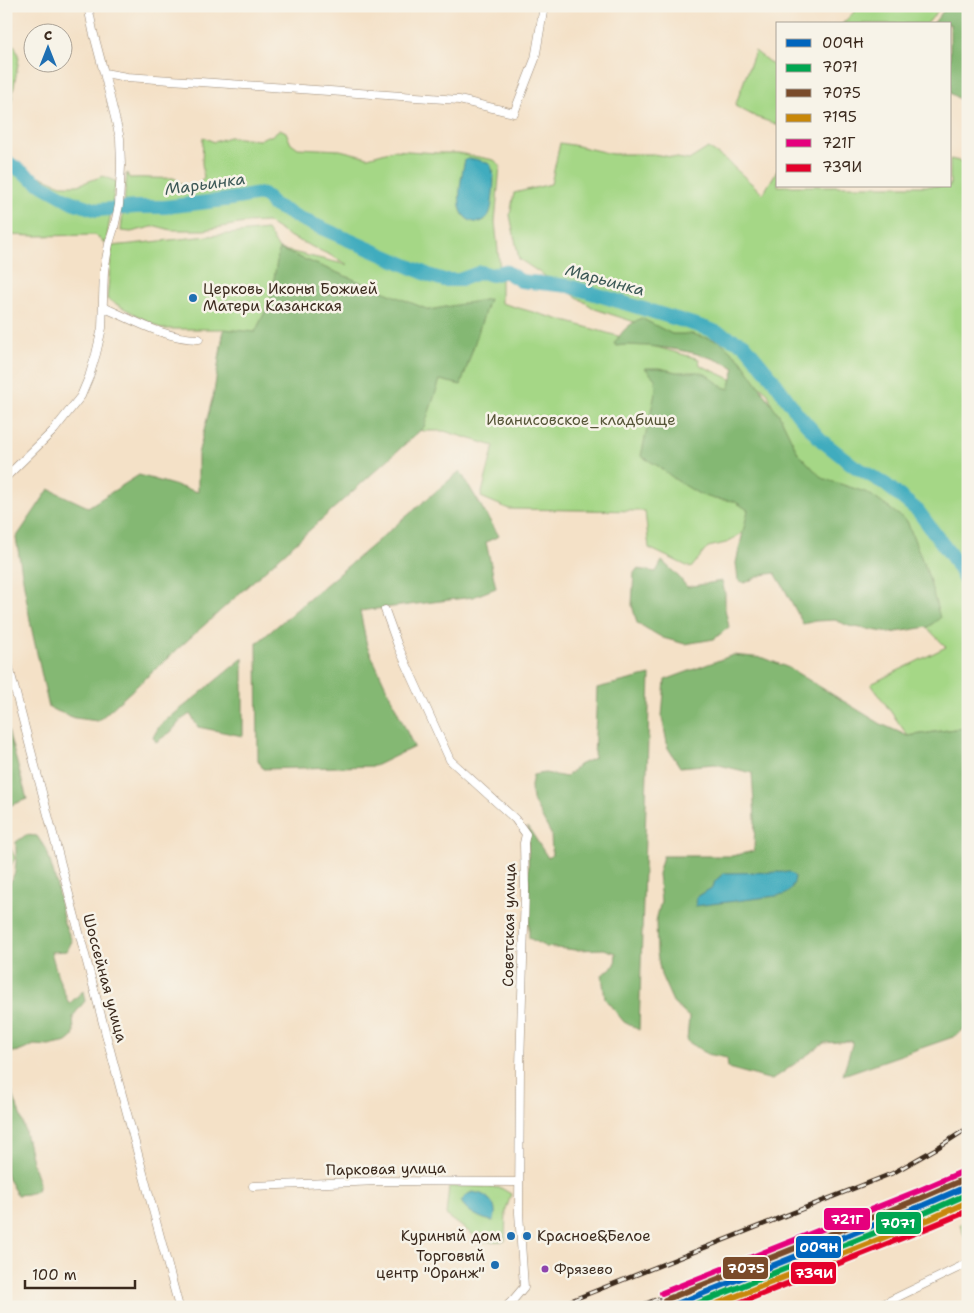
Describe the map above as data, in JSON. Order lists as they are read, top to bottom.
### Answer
{
  "streets": {
    "street": ["Советская улица", "Шоссейная улица", "Парковая улица"]
  },
  "crossings": [
    ["Советская улица", "Парковая улица"]
  ],
  "water": ["Марьинка"],
  "parks": ["Иванисовское_кладбище"],
  "places": [
    "Церковь Иконы Божией Матери Казанская",
    "Куриный дом",
    "Красное&Белое",
    "Торговый центр \"Оранж\"",
    "Фрязево"
  ],
  "lines": [
    "transit line 721Г",
    "transit line 7075",
    "transit line 009Н",
    "transit line 7071",
    "transit line 7195",
    "transit line 739И"
  ],
  "legend": [
    "009Н",
    "7071",
    "7075",
    "7195",
    "721Г",
    "739И"
  ],
  "scale_bar": "100 m",
  "north": "top"
}
